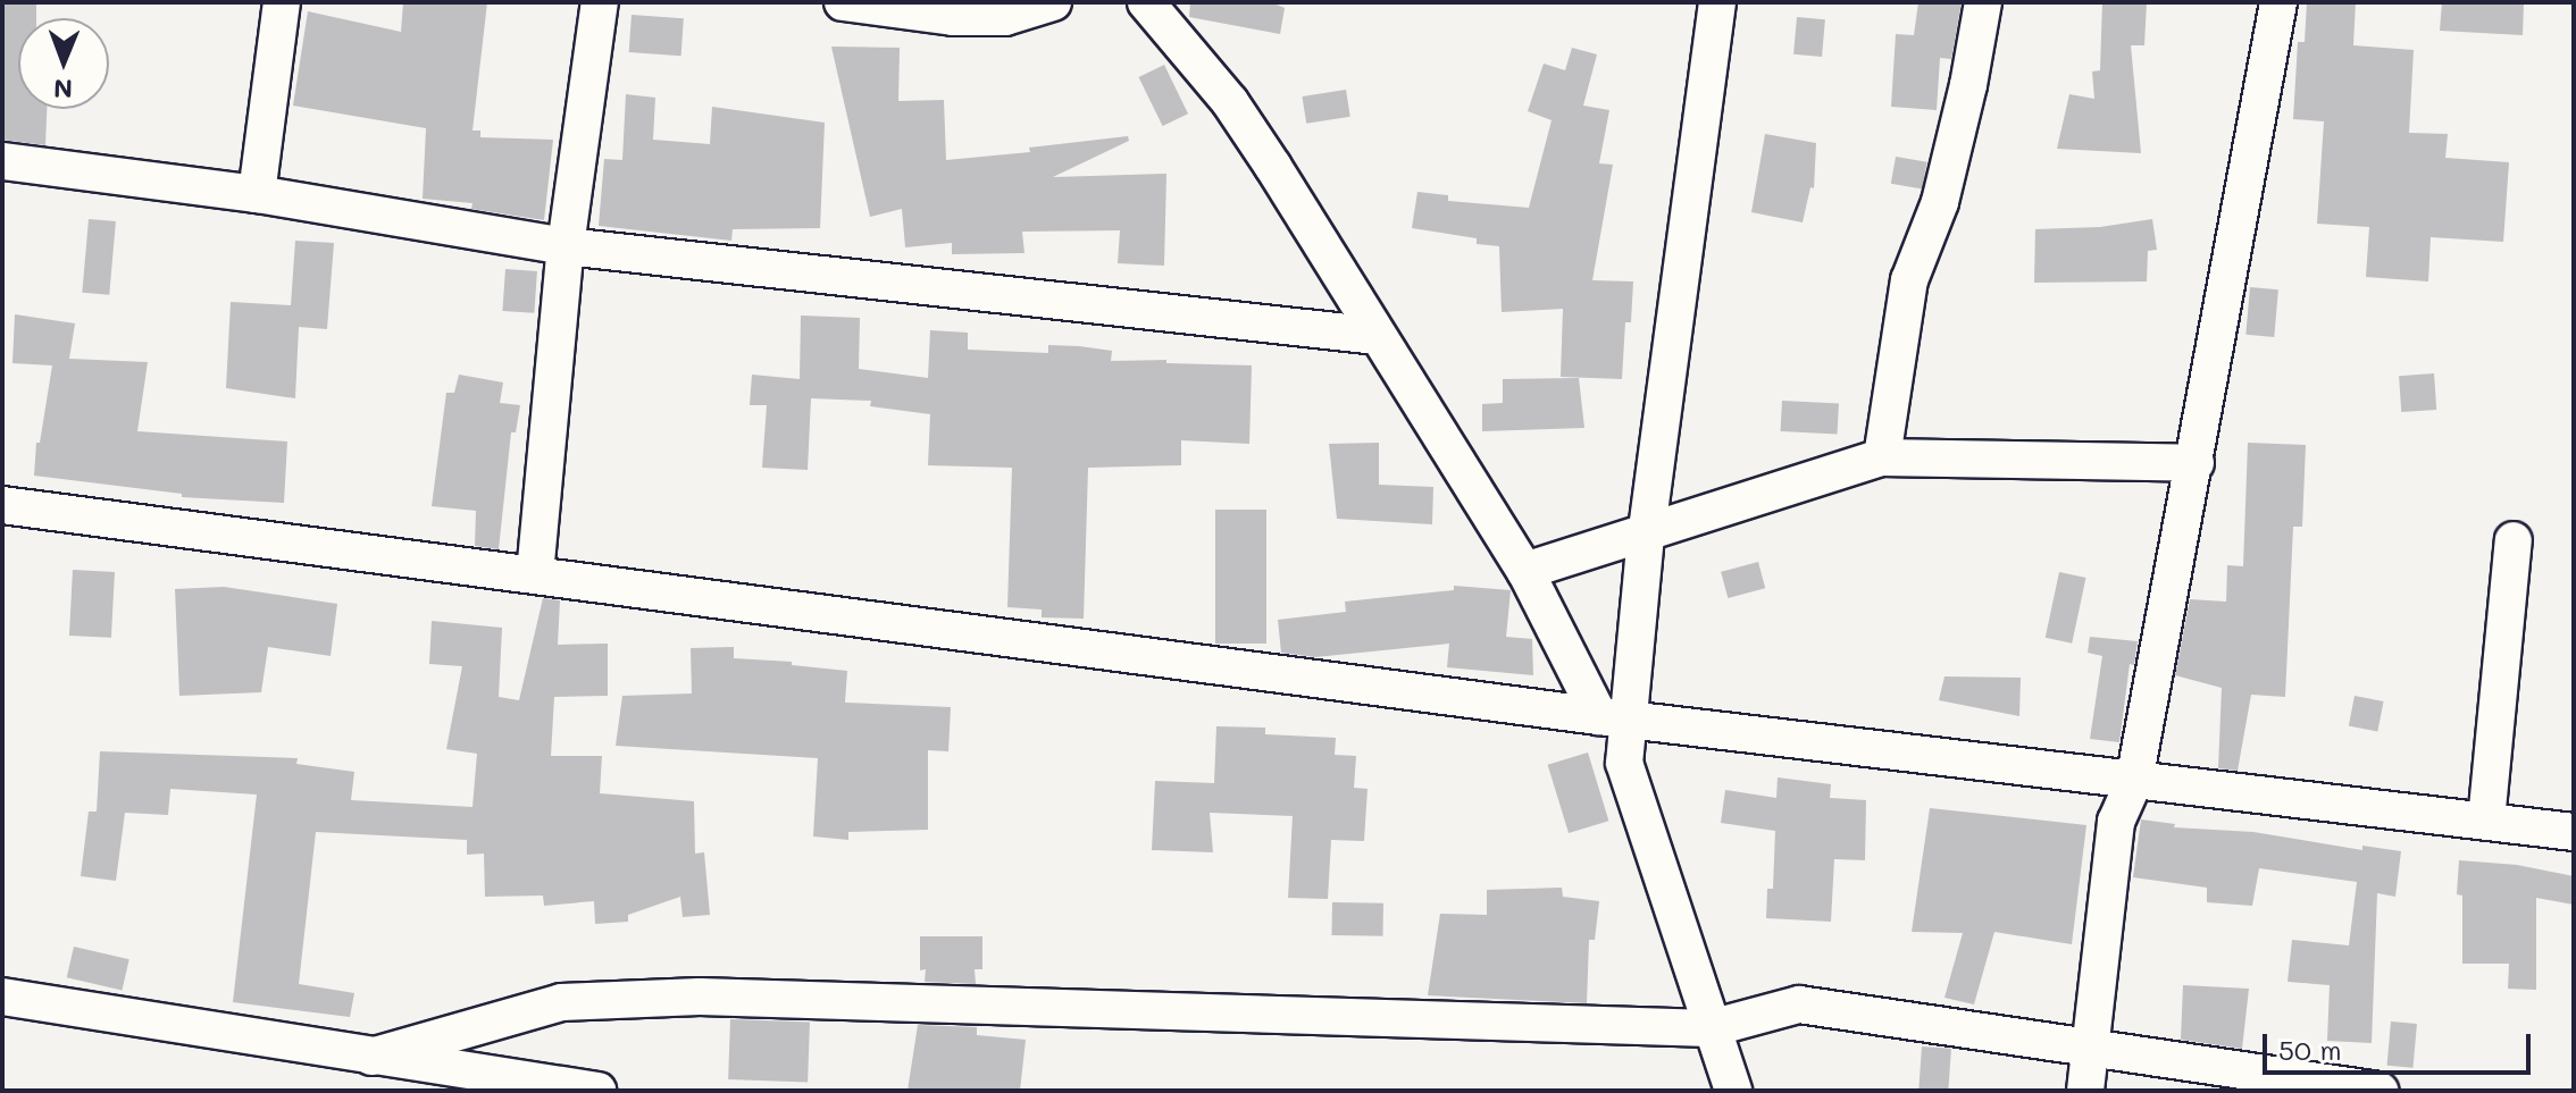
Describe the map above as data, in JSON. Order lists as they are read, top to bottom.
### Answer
{
  "scale_bar": "50 m",
  "north": "bottom"
}
